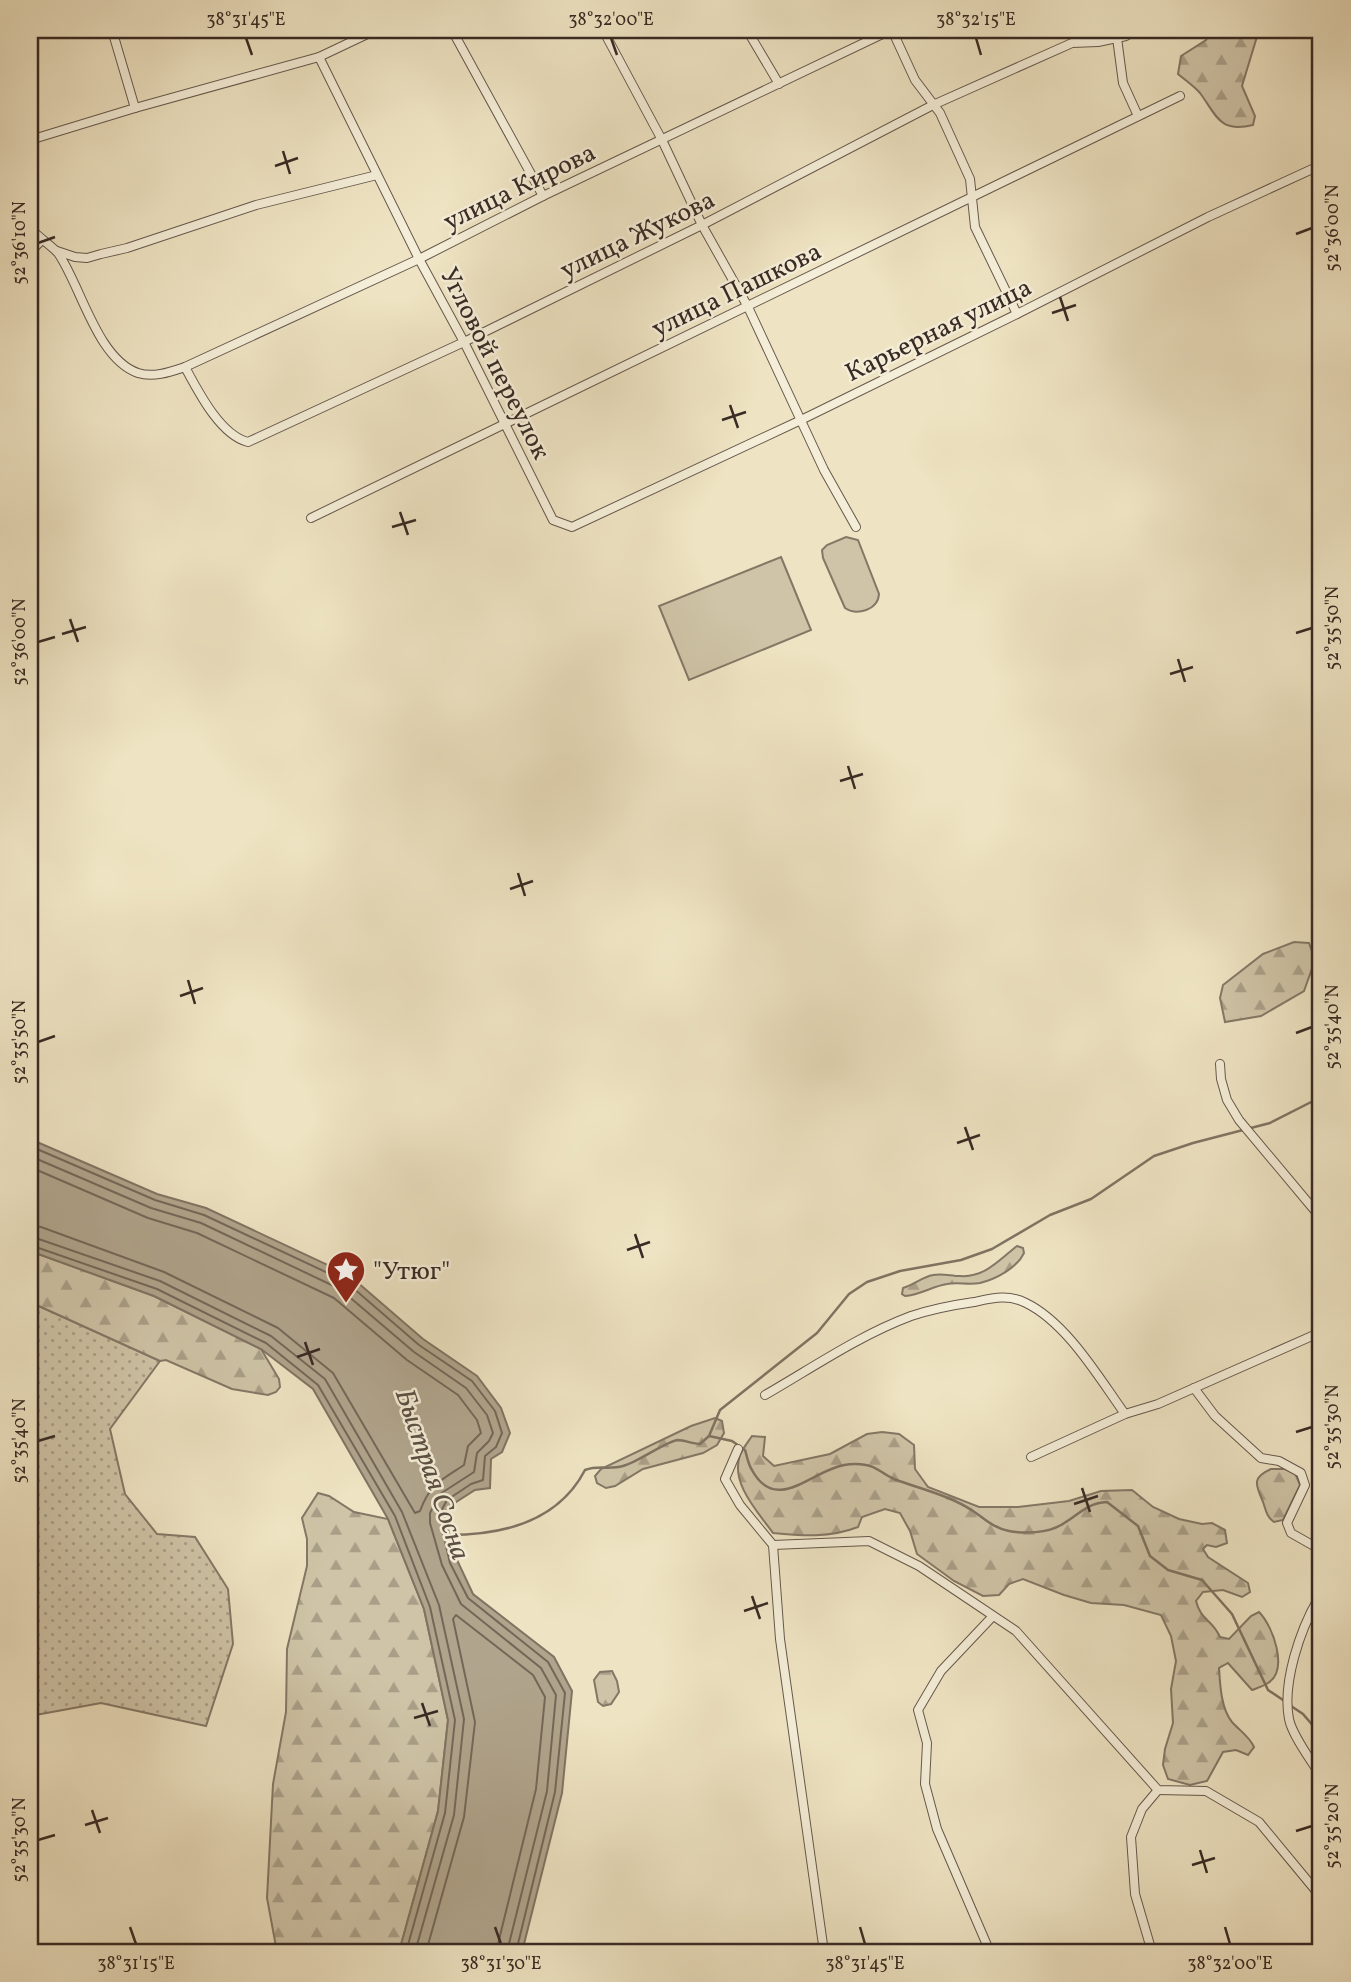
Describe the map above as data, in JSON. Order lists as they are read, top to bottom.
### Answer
{
  "streets": {
    "street": [
      "улица Кирова",
      "улица Жукова",
      "улица Пашкова",
      "Карьерная улица",
      "Угловой переулок"
    ]
  },
  "crossings": [
    ["улица Кирова", "улица Жукова"],
    ["улица Кирова", "Угловой переулок"],
    ["улица Жукова", "Угловой переулок"],
    ["улица Пашкова", "Угловой переулок"],
    ["Карьерная улица", "Угловой переулок"]
  ],
  "water": ["Быстрая Сосна"],
  "places": {
    "place": ["\"Утюг\""]
  },
  "coordinates": [
    "38°31'45\"E",
    "38°32'00\"E",
    "38°32'15\"E",
    "52°36'00\"N",
    "52°36'10\"N",
    "52°35'50\"N",
    "52°35'40\"N",
    "52°35'30\"N",
    "52°35'20\"N",
    "38°31'15\"E",
    "38°31'30\"E"
  ]
}
